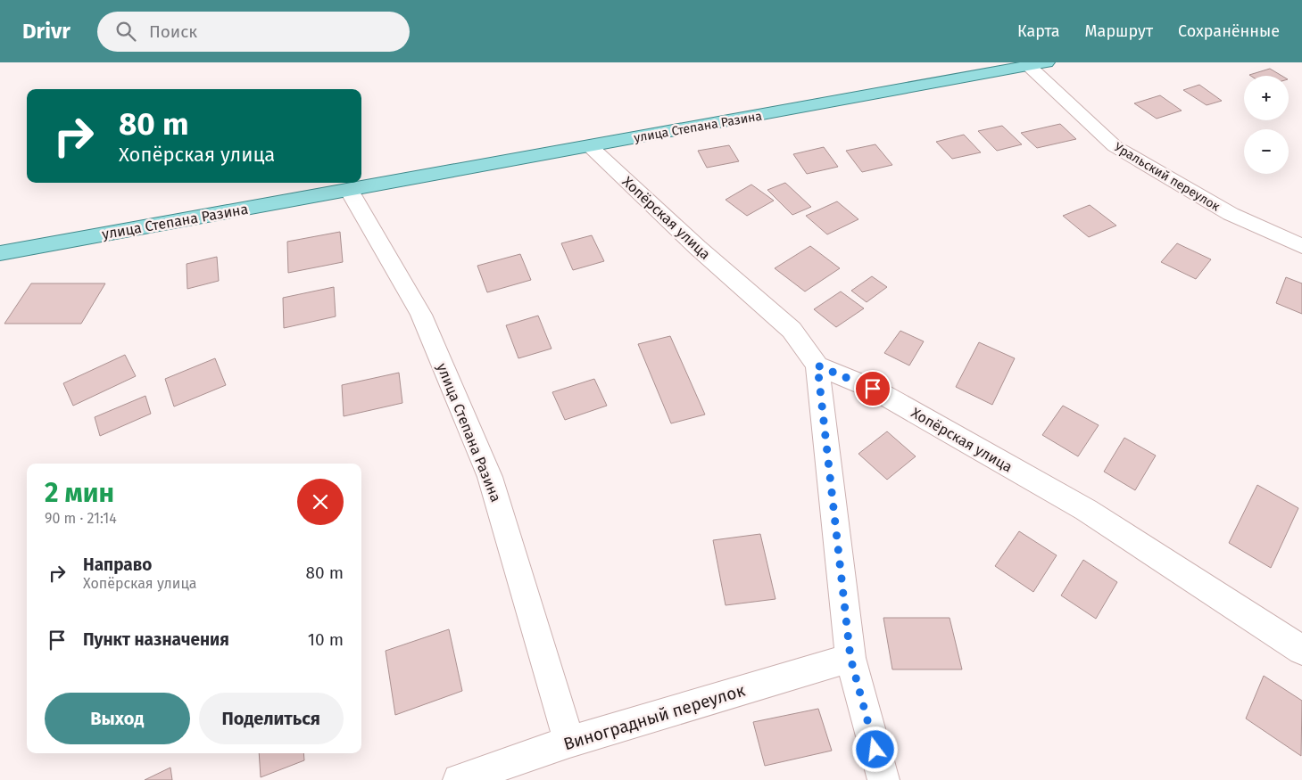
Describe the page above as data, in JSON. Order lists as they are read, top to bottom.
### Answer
{
  "streets": {
    "main road": ["улица Степана Разина"],
    "street": ["Уральский переулок", "Хопёрская улица", "Виноградный переулок"]
  },
  "crossings": [
    ["улица Степана Разина", "Уральский переулок"],
    ["улица Степана Разина", "Хопёрская улица"],
    ["улица Степана Разина", "Виноградный переулок"]
  ],
  "page": {
    "header": "Drivr",
    "search": "Поиск",
    "nav": ["Карта", "Маршрут", "Сохранённые"],
    "map_buttons": ["+", "−"],
    "turn": ["80 m", "Хопёрская улица"],
    "heading": ["2 мин", "90 m · 21:14"],
    "list": [
      {
        "name": "Направо",
        "note": "Хопёрская улица",
        "value": "80 m"
      },
      {
        "name": "Пункт назначения",
        "value": "10 m"
      }
    ],
    "buttons": ["Выход", "Поделиться"]
  }
}
